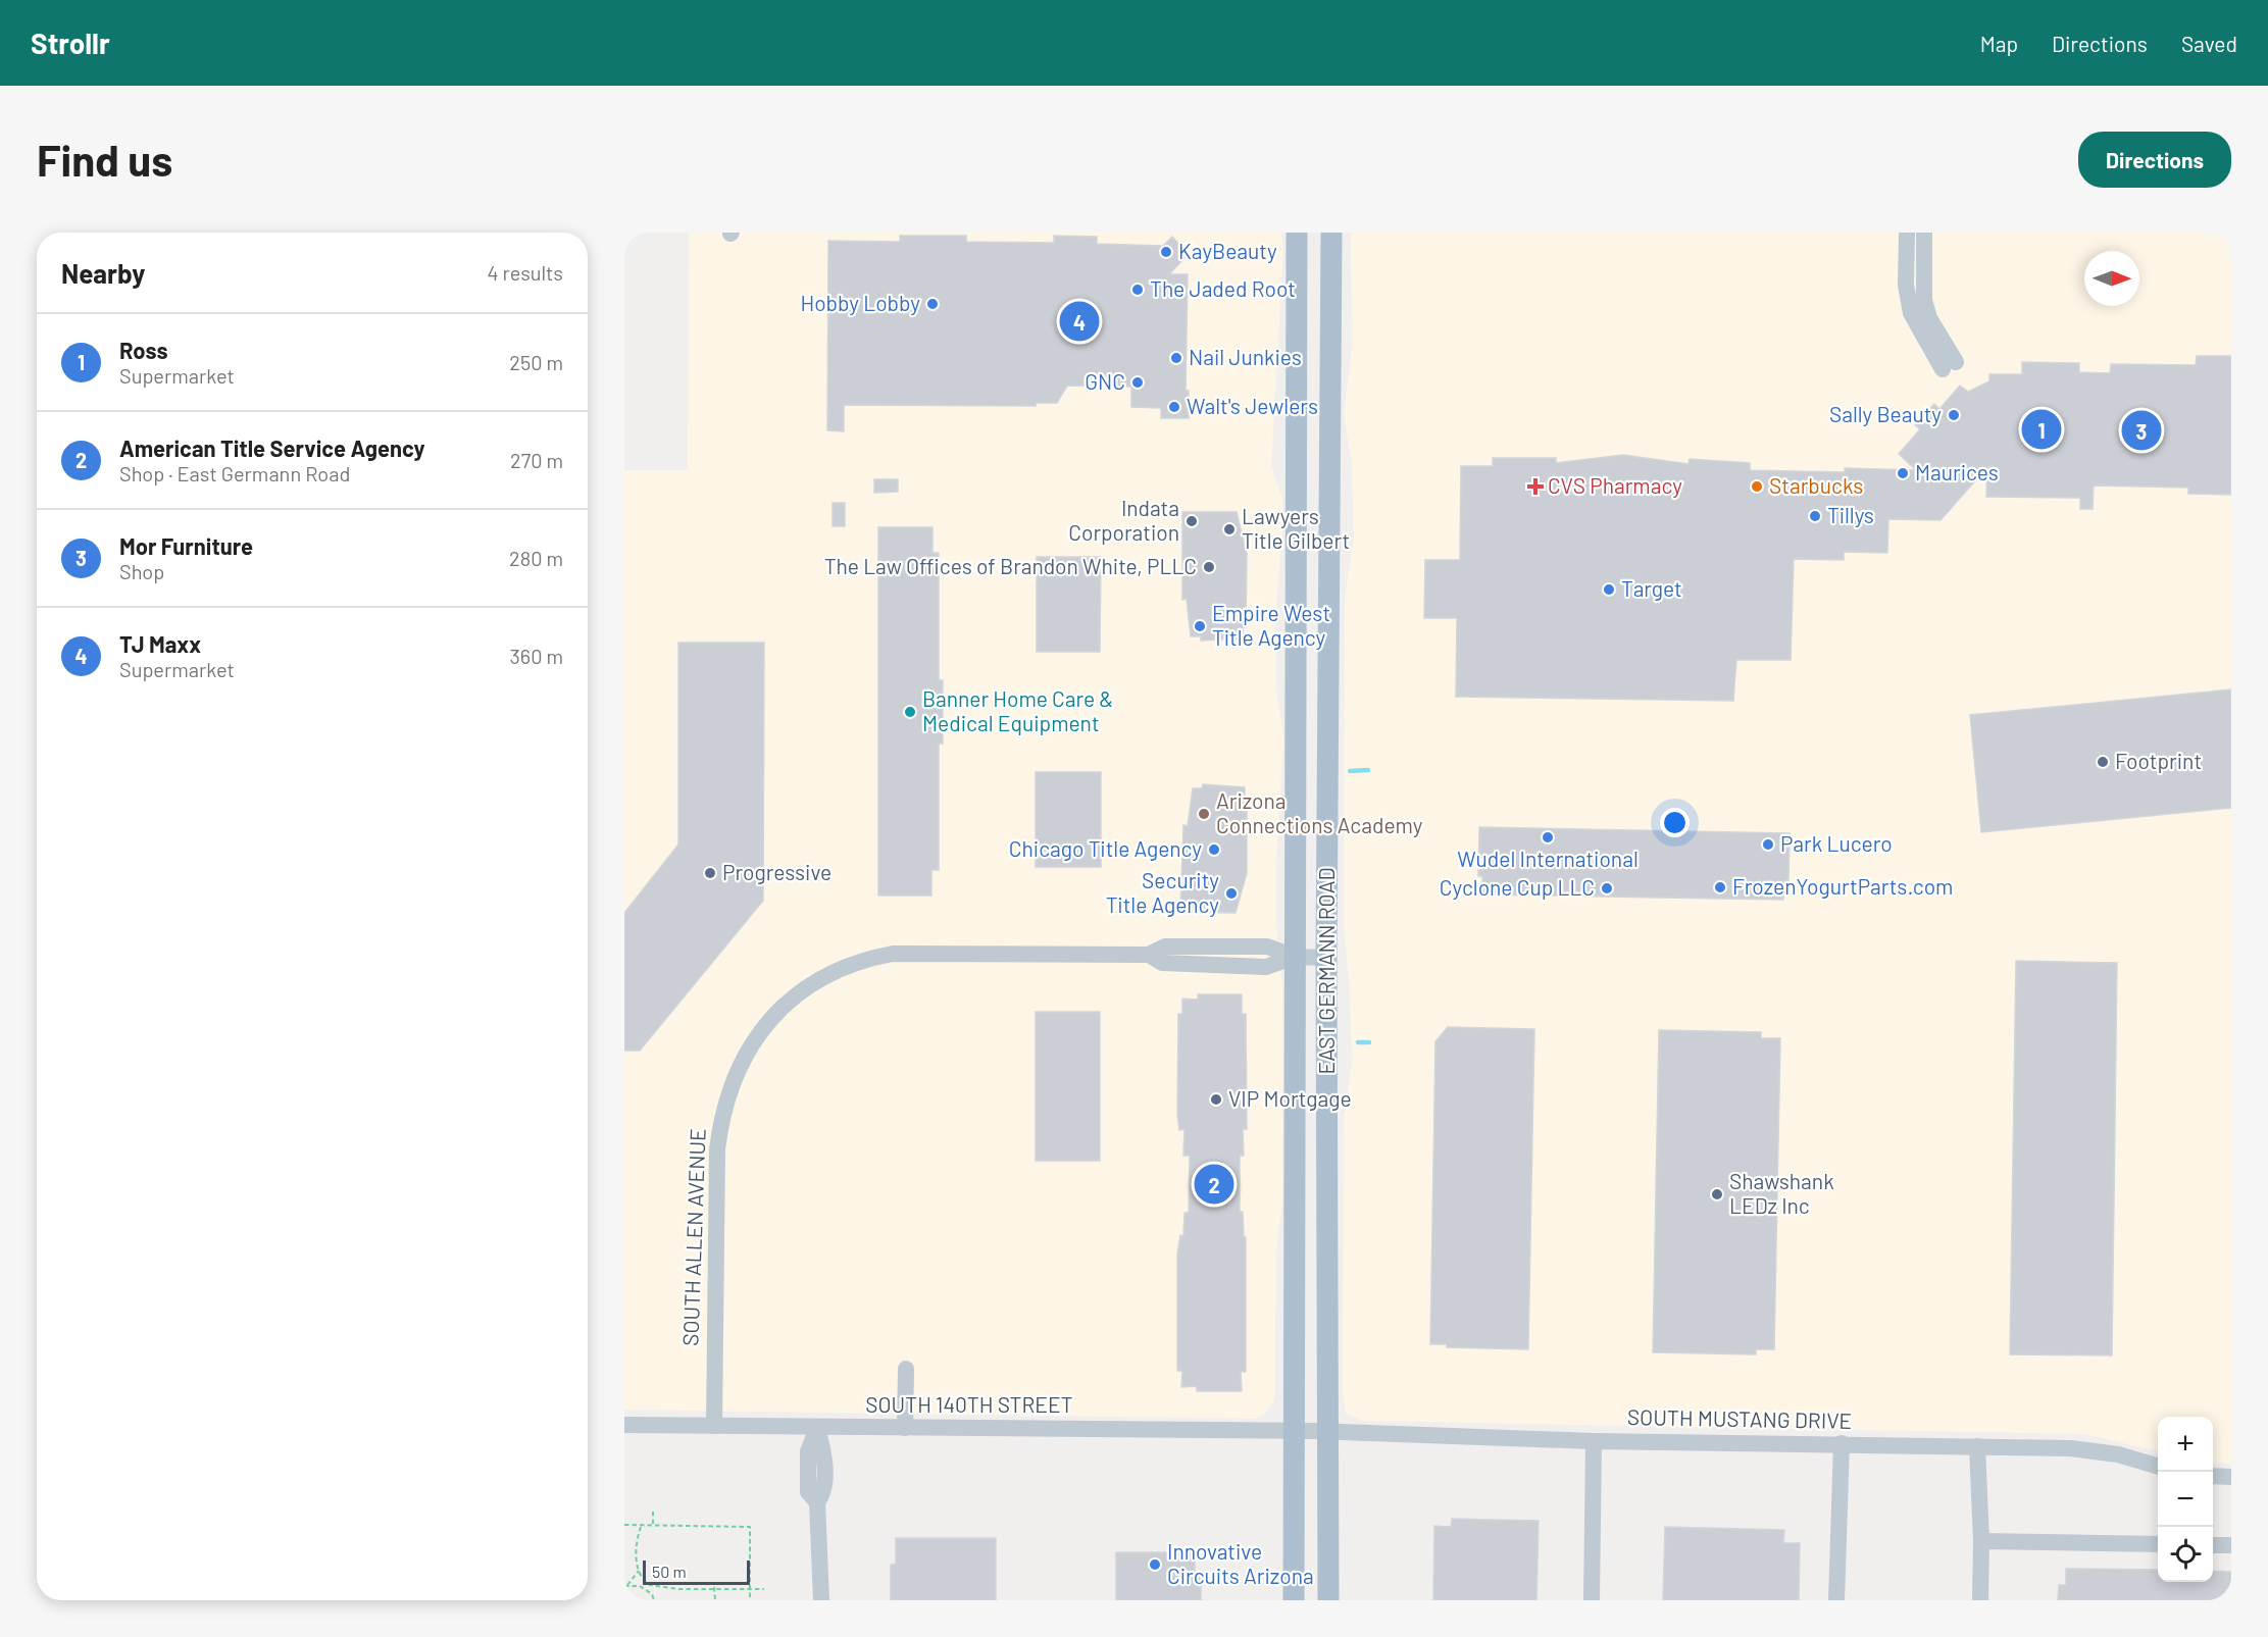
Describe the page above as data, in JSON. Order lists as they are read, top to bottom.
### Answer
{
  "streets": {
    "main road": ["EAST GERMANN ROAD"],
    "street": ["SOUTH ALLEN AVENUE", "SOUTH 140TH STREET", "SOUTH MUSTANG DRIVE"]
  },
  "crossings": [
    ["EAST GERMANN ROAD", "SOUTH ALLEN AVENUE"],
    ["EAST GERMANN ROAD", "SOUTH 140TH STREET"],
    ["EAST GERMANN ROAD", "SOUTH MUSTANG DRIVE"],
    ["SOUTH ALLEN AVENUE", "SOUTH 140TH STREET"],
    ["SOUTH 140TH STREET", "SOUTH MUSTANG DRIVE"]
  ],
  "places": {
    "other": [
      "KayBeauty",
      "The Jaded Root",
      "Hobby Lobby",
      "Nail Junkies",
      "GNC",
      "Walt's Jewlers",
      "Sally Beauty",
      "Maurices",
      "Starbucks",
      "Tillys",
      "Indata Corporation",
      "Lawyers Title Gilbert",
      "The Law Offices of Brandon White, PLLC",
      "Target",
      "Empire West Title Agency",
      "Banner Home Care & Medical Equipment",
      "Footprint",
      "Arizona Connections Academy",
      "Wudel International",
      "Park Lucero",
      "Chicago Title Agency",
      "Progressive",
      "FrozenYogurtParts.com",
      "Cyclone Cup LLC",
      "Security Title Agency",
      "VIP Mortgage",
      "Shawshank LEDz Inc",
      "Innovative Circuits Arizona"
    ],
    "health": ["CVS Pharmacy"]
  },
  "scale_bar": "50 m",
  "north": "right",
  "page": {
    "header": "Strollr",
    "nav": ["Map", "Directions", "Saved"],
    "buttons": "Directions",
    "title": "Find us",
    "heading": ["Nearby", "4 results"],
    "pins": [
      "4",
      "1",
      "3",
      "2"
    ],
    "list": [
      {
        "mark": "1",
        "name": "Ross",
        "note": "Supermarket",
        "value": "250 m"
      },
      {
        "mark": "2",
        "name": "American Title Service Agency",
        "note": "Shop · East Germann Road",
        "value": "270 m"
      },
      {
        "mark": "3",
        "name": "Mor Furniture",
        "note": "Shop",
        "value": "280 m"
      },
      {
        "mark": "4",
        "name": "TJ Maxx",
        "note": "Supermarket",
        "value": "360 m"
      }
    ],
    "map_buttons": ["+", "−"],
    "scale": "50 m"
  }
}
